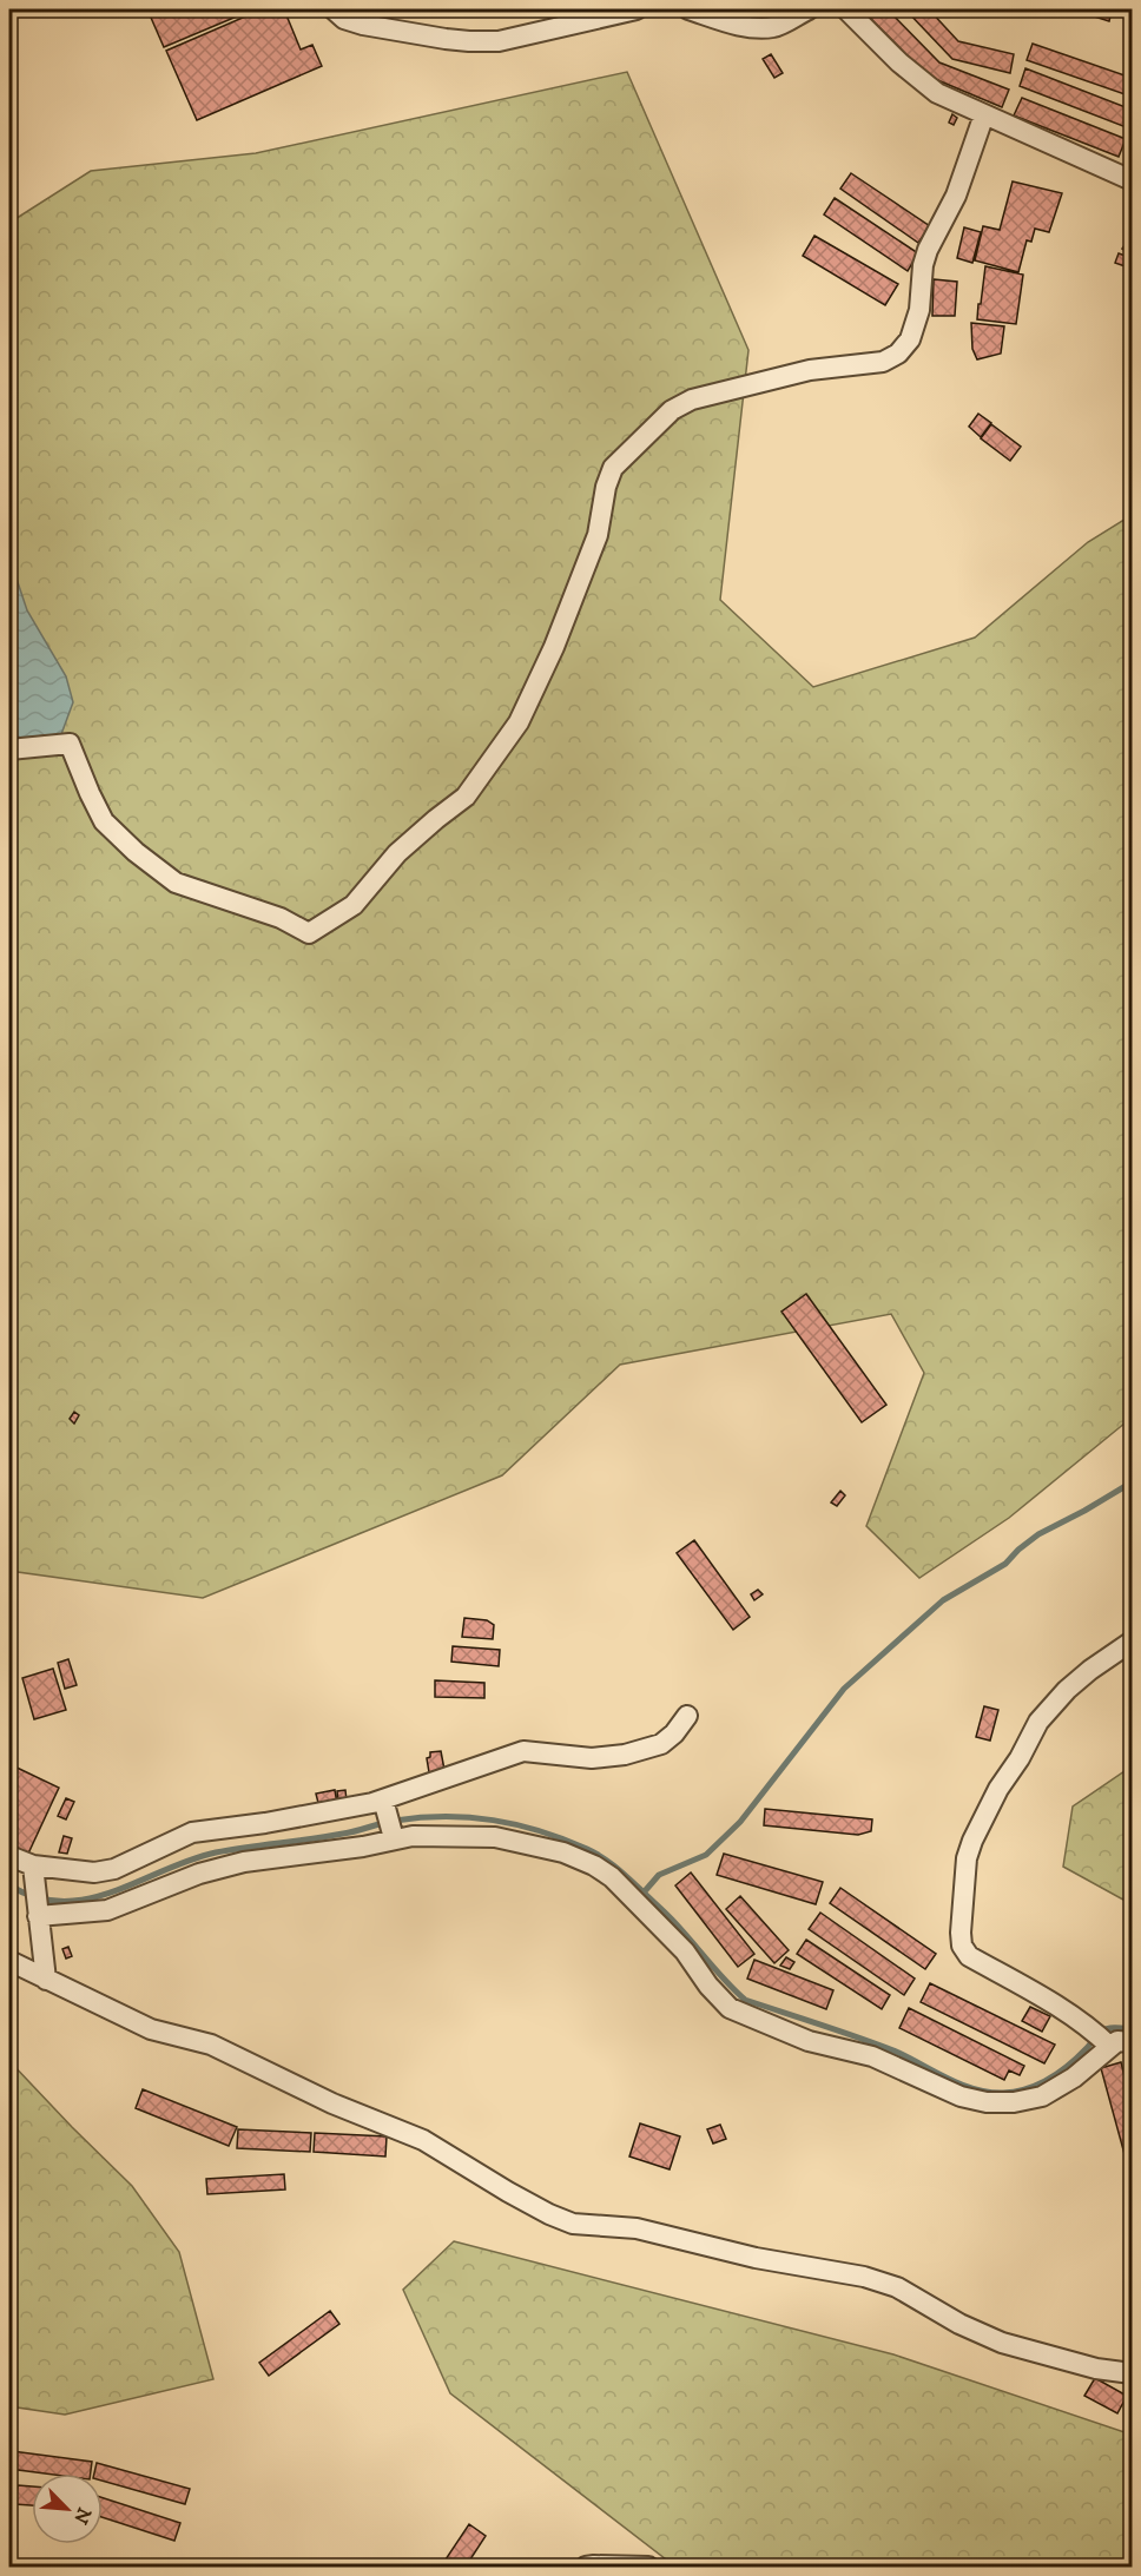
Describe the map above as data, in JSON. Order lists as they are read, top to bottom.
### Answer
{
  "north": "bottom right"
}
